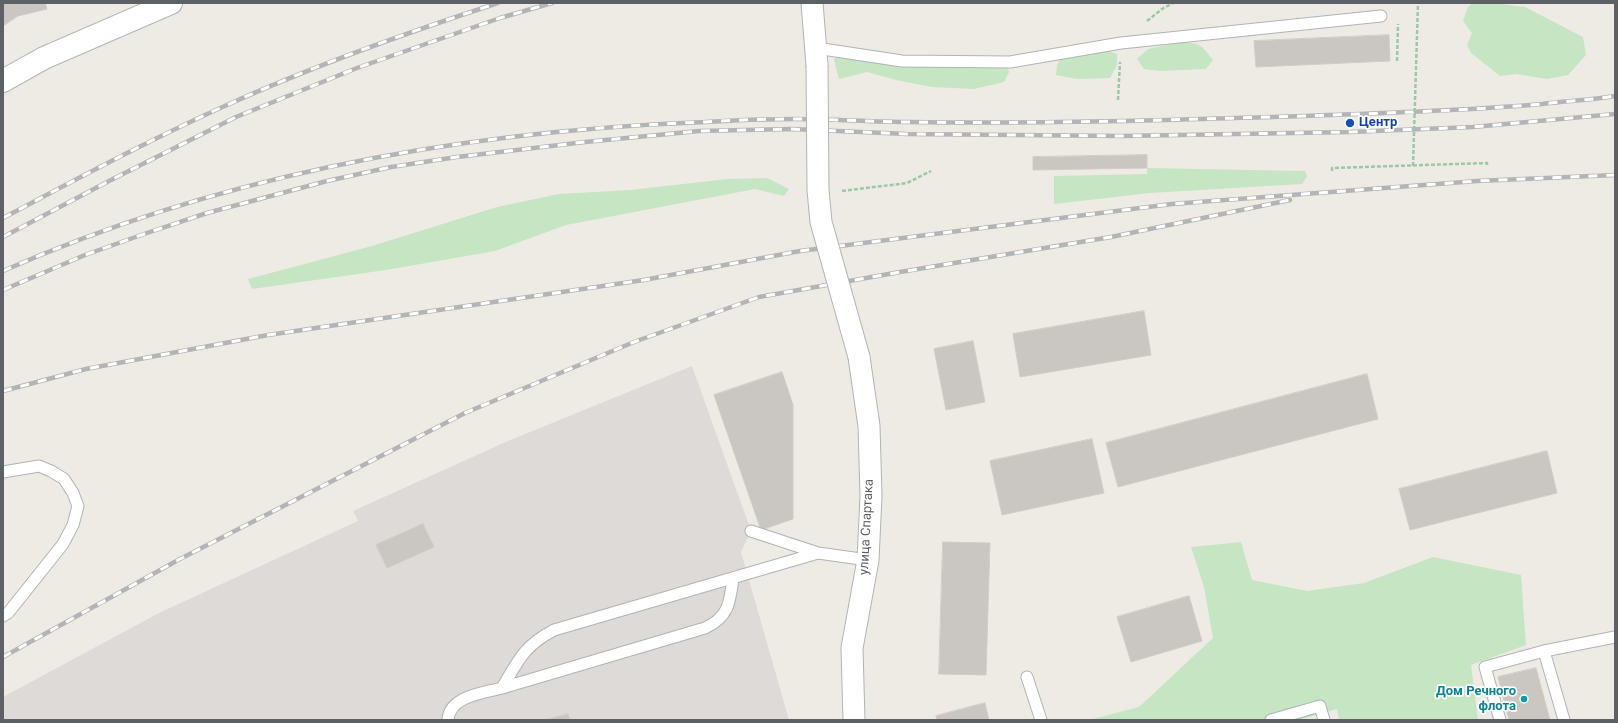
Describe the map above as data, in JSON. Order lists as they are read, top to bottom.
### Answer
{
  "streets": {
    "street": ["улица Спартака"]
  },
  "places": ["Центр", "Дом Речного флота"]
}
